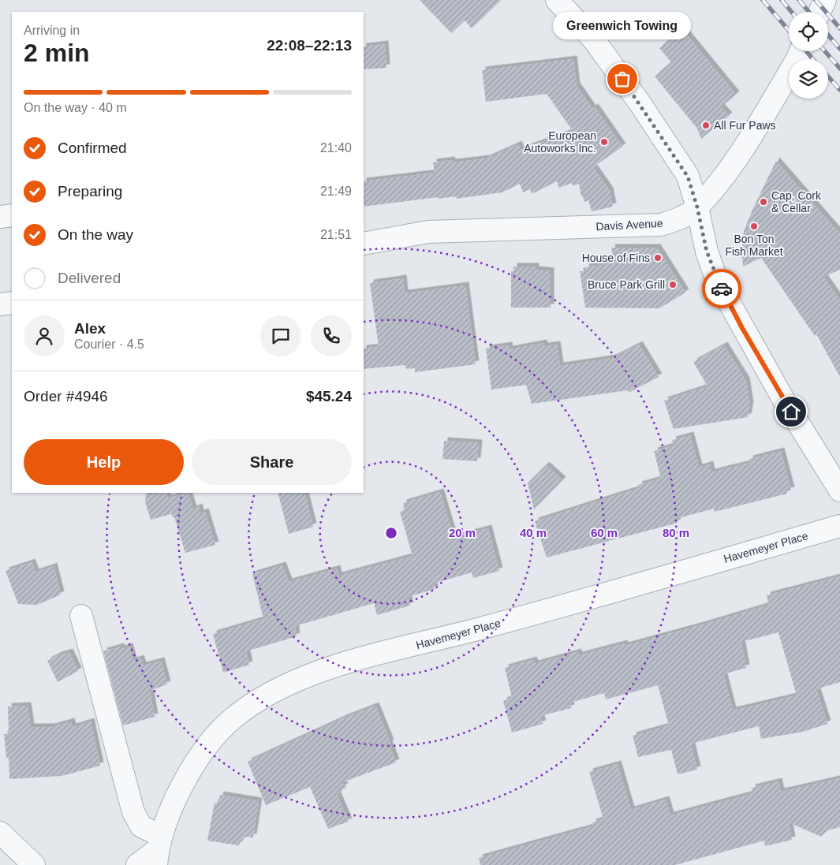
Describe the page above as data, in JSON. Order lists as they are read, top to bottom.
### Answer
{
  "streets": {
    "street": ["Davis Avenue", "Havemeyer Place"]
  },
  "places": [
    "Greenwich Towing",
    "All Fur Paws",
    "European Autoworks Inc.",
    "Cap, Cork & Cellar",
    "Bon Ton Fish Market",
    "House of Fins",
    "Bruce Park Grill"
  ],
  "page": {
    "bubble": "Greenwich Towing",
    "heading": ["2 min", "Arriving in", "22:08–22:13"],
    "panel": [
      "Alex",
      "Courier · 4.5",
      "Order #4946",
      "$45.24"
    ],
    "bar": "On the way · 40 m",
    "list": [
      ["Confirmed", "21:40"],
      ["Preparing", "21:49"],
      ["On the way", "21:51"],
      "Delivered"
    ],
    "buttons": ["Help", "Share"]
  },
  "rings": [
    "20 m",
    "40 m",
    "60 m",
    "80 m"
  ]
}
